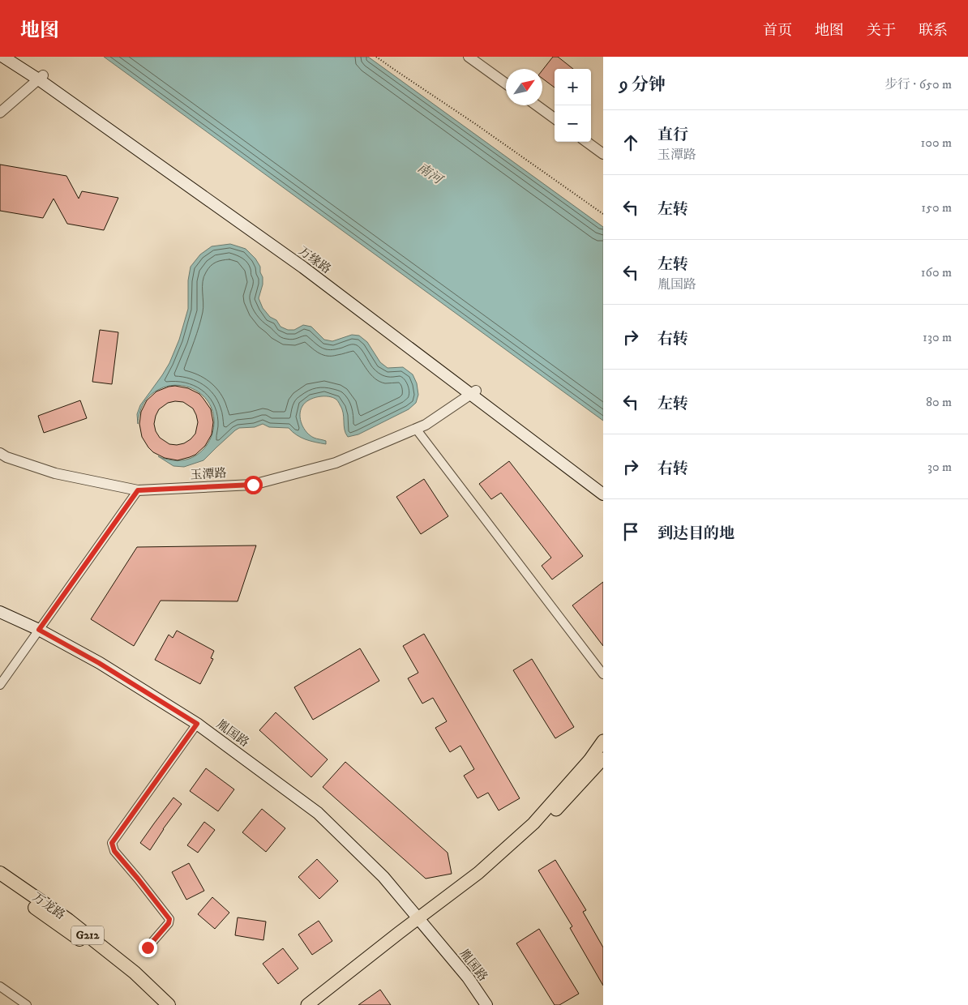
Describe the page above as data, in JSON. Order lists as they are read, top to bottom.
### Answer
{
  "streets": {
    "highway": ["万龙路", "G212"],
    "main road": ["万缘路", "胤国路"],
    "street": ["玉潭路"]
  },
  "crossings": [
    ["万缘路", "玉潭路"]
  ],
  "water": ["南河"],
  "north": "top right",
  "page": {
    "header": "地图",
    "nav": [
      "首页",
      "地图",
      "关于",
      "联系"
    ],
    "heading": ["9 分钟", "步行 · 650 m"],
    "map_buttons": ["+", "−"],
    "list": [
      ["直行", "玉潭路", "100 m"],
      ["左转", "150 m"],
      ["左转", "胤国路", "160 m"],
      ["右转", "130 m"],
      ["左转", "80 m"],
      ["右转", "30 m"],
      "到达目的地"
    ]
  }
}
